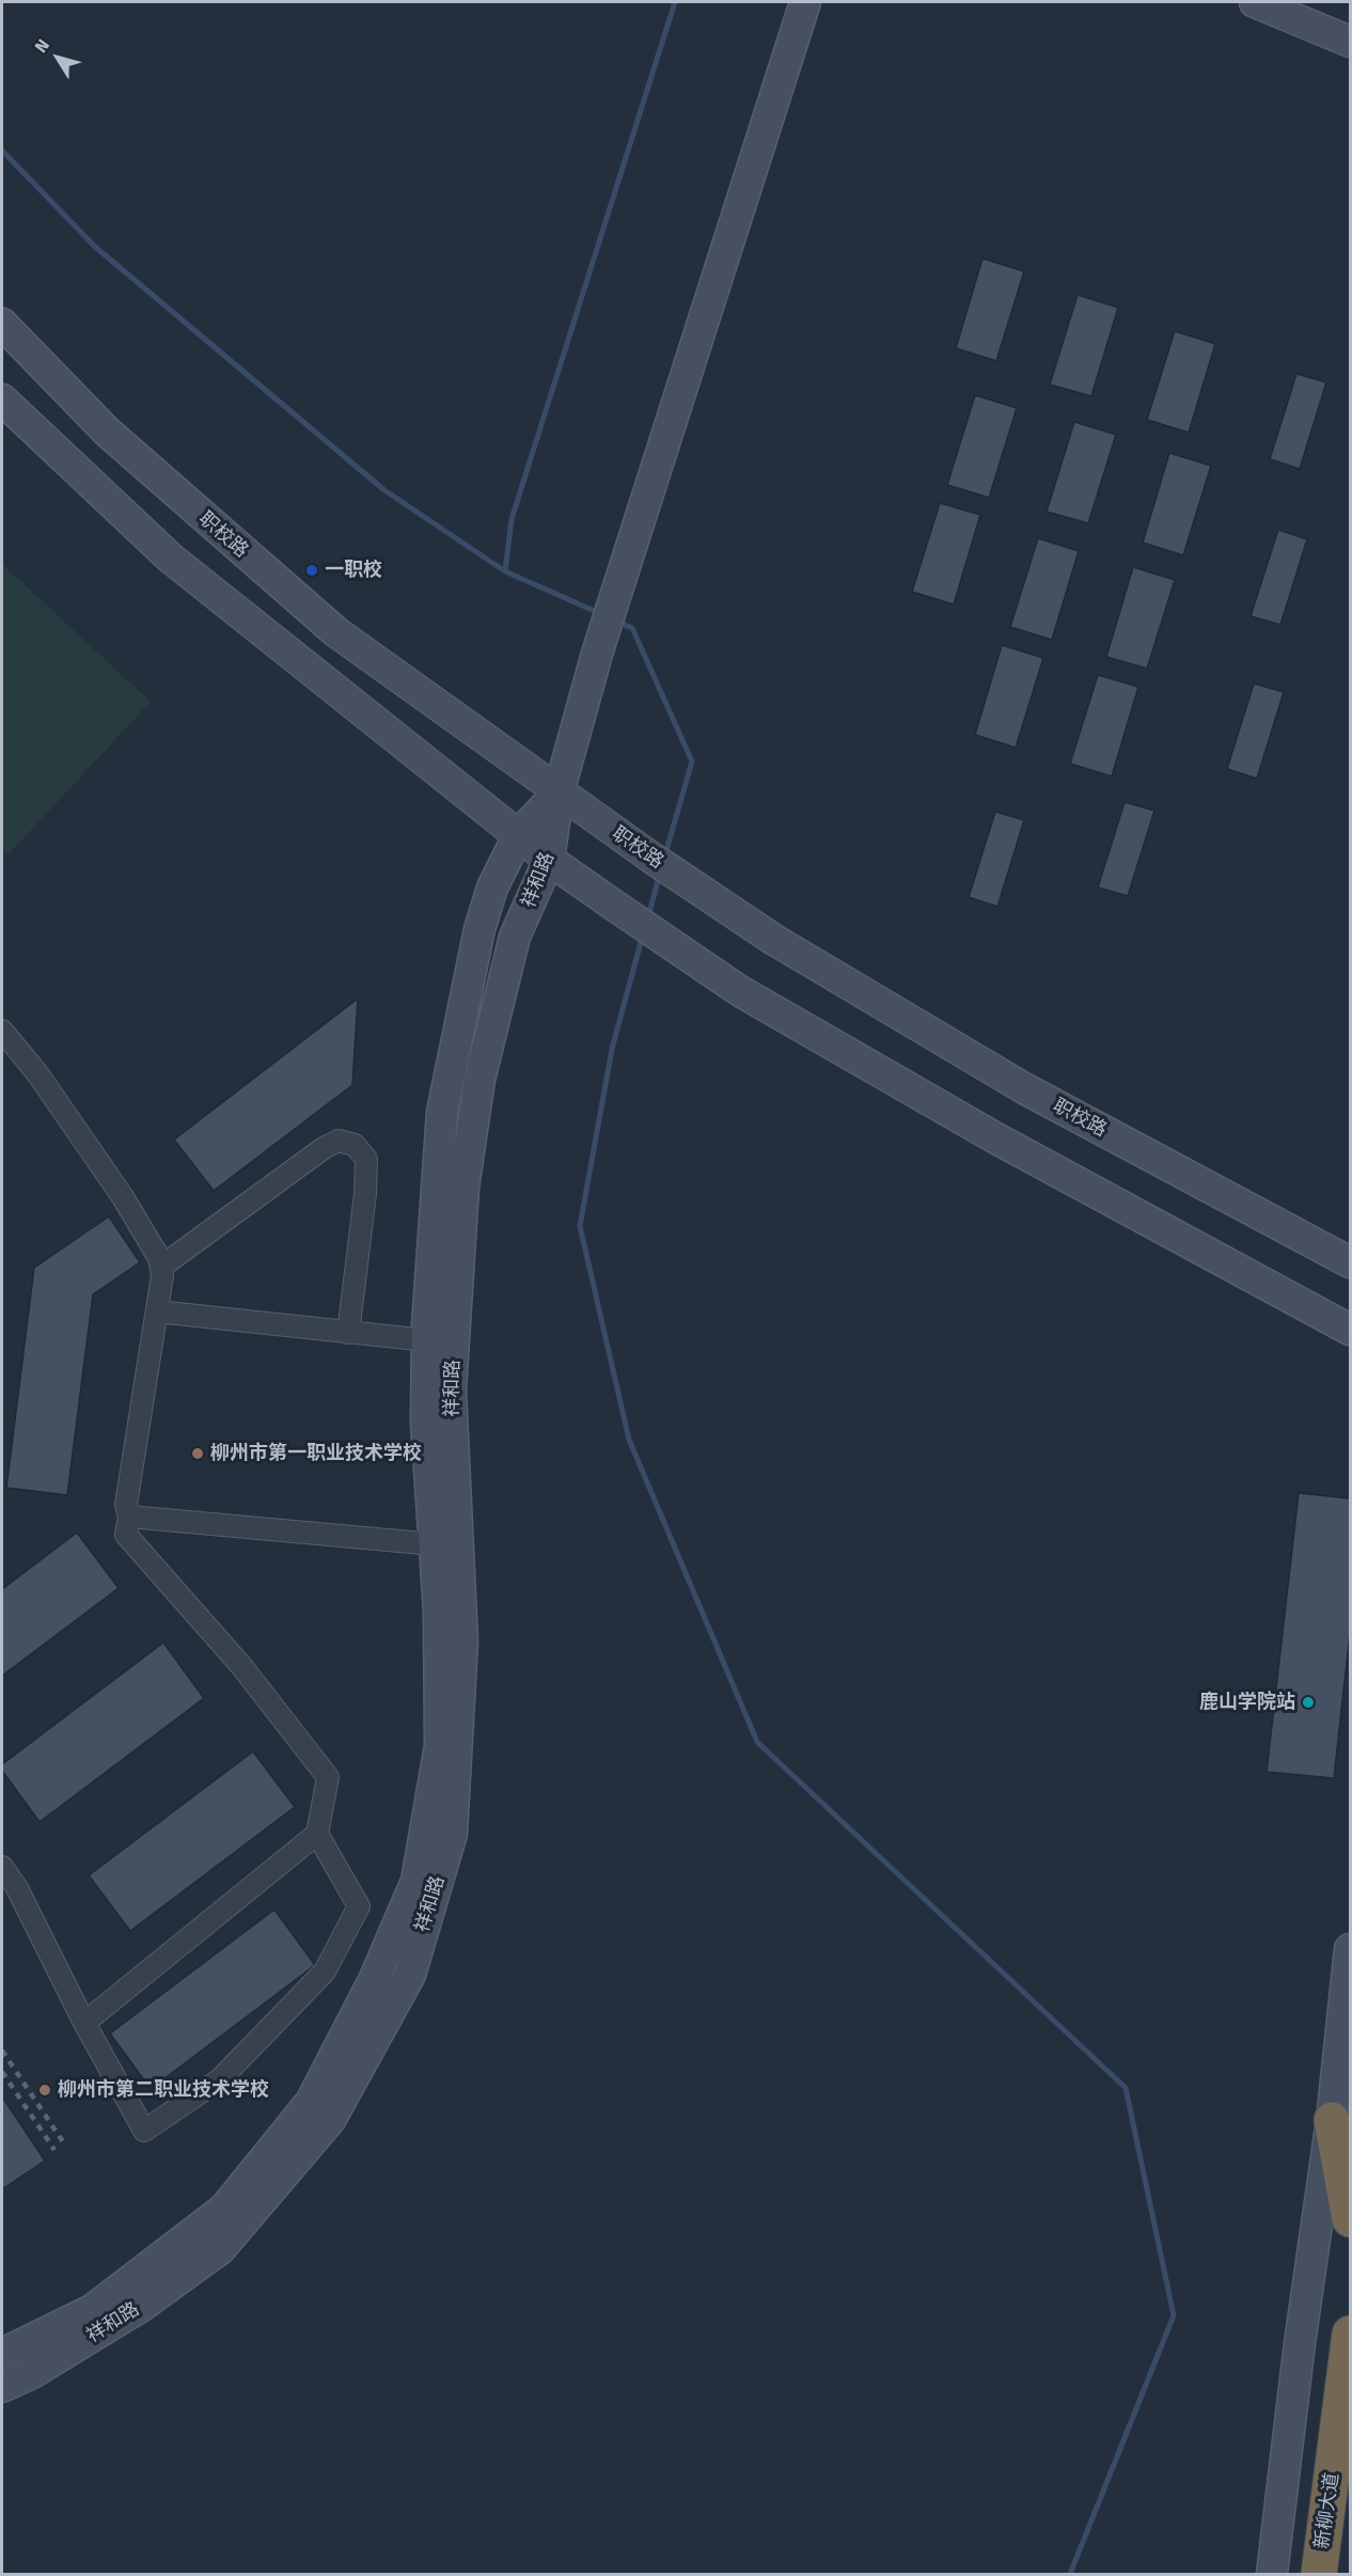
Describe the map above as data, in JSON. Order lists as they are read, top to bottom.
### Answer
{
  "streets": {
    "highway": ["新柳大道"],
    "main road": ["职校路", "祥和路"]
  },
  "crossings": [
    ["职校路", "祥和路"]
  ],
  "places": [
    "一职校",
    "柳州市第一职业技术学校",
    "鹿山学院站",
    "柳州市第二职业技术学校"
  ],
  "north": "top left"
}
